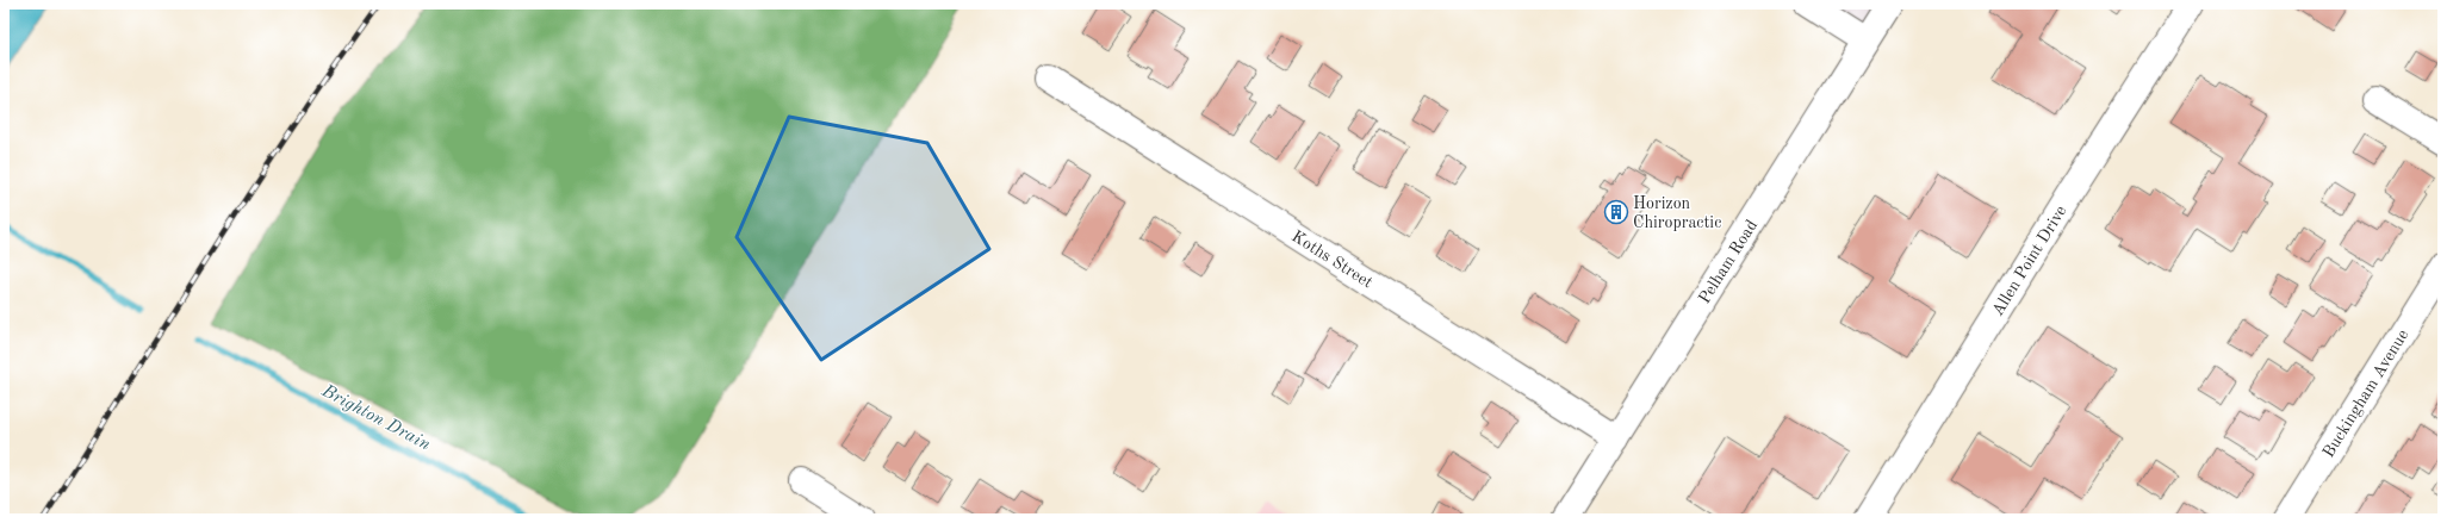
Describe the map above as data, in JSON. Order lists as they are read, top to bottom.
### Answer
{
  "streets": {
    "street": [
      "Koths Street",
      "Allen Point Drive",
      "Pelham Road",
      "Buckingham Avenue"
    ]
  },
  "crossings": [
    ["Koths Street", "Pelham Road"]
  ],
  "water": ["Brighton Drain"],
  "places": {
    "building": ["Horizon Chiropractic"]
  }
}
